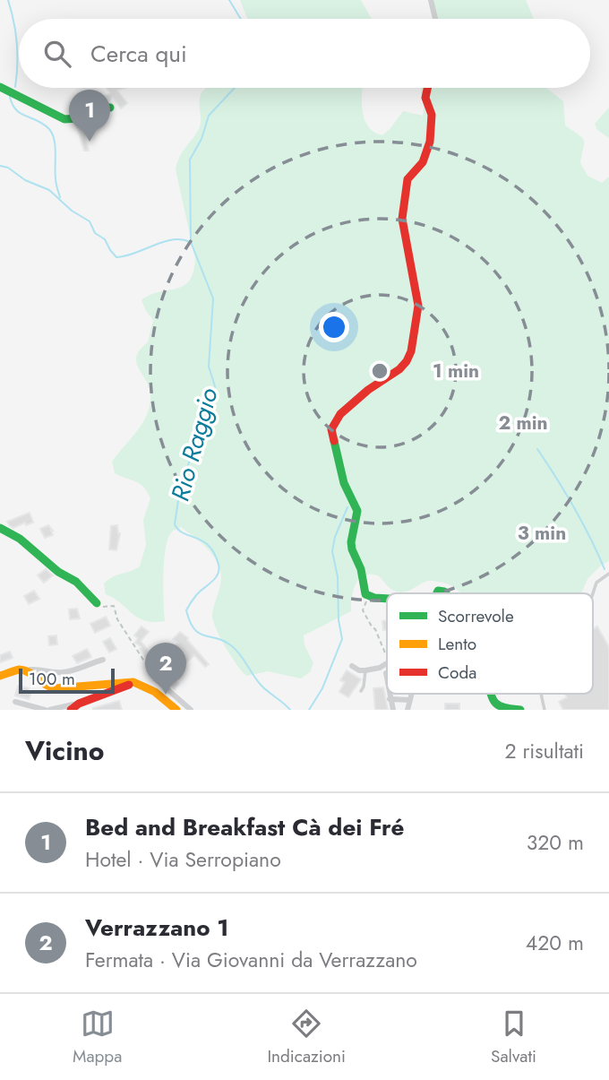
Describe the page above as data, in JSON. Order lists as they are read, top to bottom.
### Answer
{
  "water": ["Rio Raggio"],
  "legend": ["Scorrevole", "Lento", "Coda"],
  "scale_bar": "100 m",
  "page": {
    "search": "Cerca qui",
    "pins": ["1", "2"],
    "scale": "100 m",
    "heading": ["Vicino", "2 risultati"],
    "list": [
      {
        "mark": "1",
        "name": "Bed and Breakfast Cà dei Fré",
        "note": "Hotel · Via Serropiano",
        "value": "320 m"
      },
      {
        "mark": "2",
        "name": "Verrazzano 1",
        "note": "Fermata · Via Giovanni da Verrazzano",
        "value": "420 m"
      }
    ],
    "nav": ["Mappa", "Indicazioni", "Salvati"]
  },
  "rings": ["1 min", "2 min", "3 min"]
}
